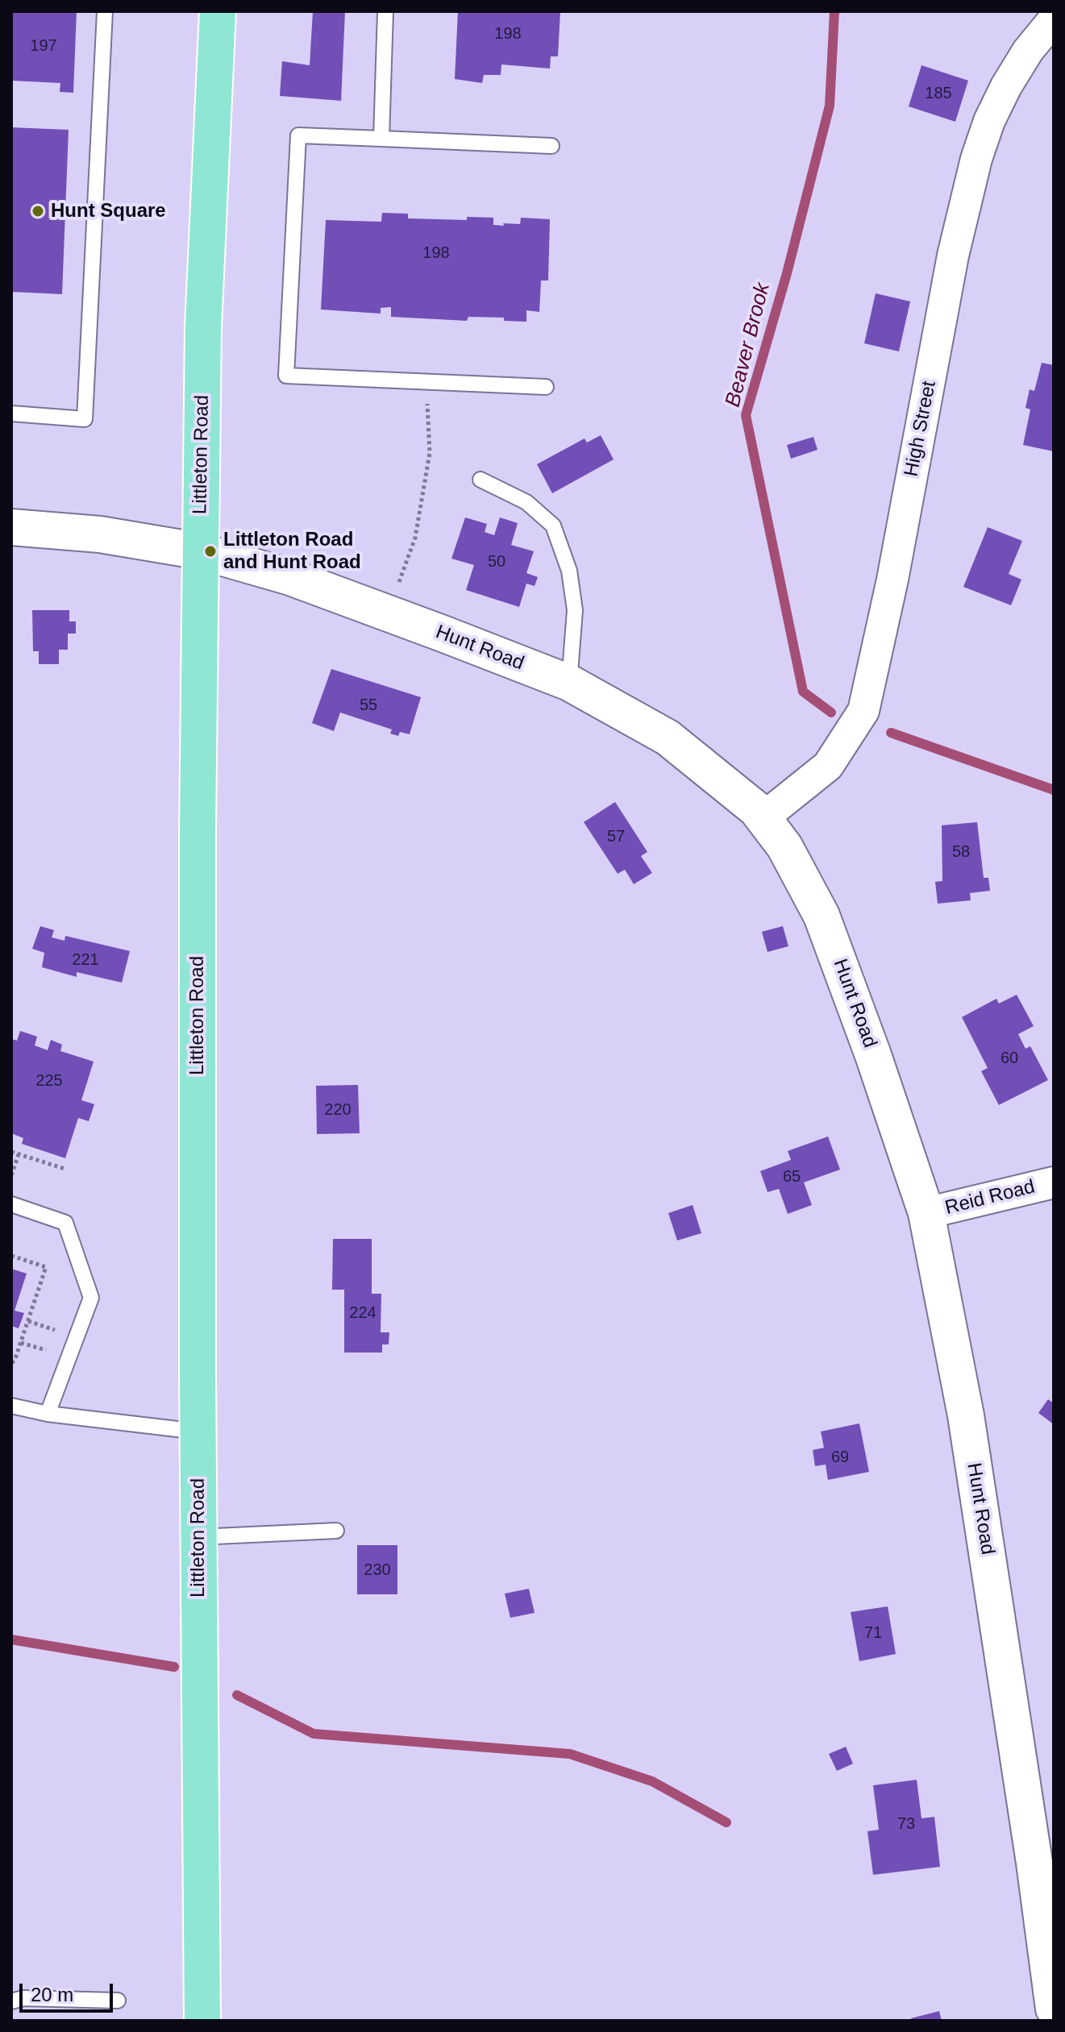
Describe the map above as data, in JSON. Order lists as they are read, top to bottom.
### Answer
{
  "streets": {
    "main road": ["Littleton Road"],
    "street": ["High Street", "Hunt Road", "Reid Road"]
  },
  "crossings": [
    ["High Street", "Hunt Road"],
    ["Littleton Road", "Hunt Road"],
    ["Hunt Road", "Reid Road"]
  ],
  "water": ["Beaver Brook"],
  "places": ["Hunt Square", "Littleton Road and Hunt Road"],
  "house_numbers": [
    "198",
    "197",
    "185",
    "198",
    "50",
    "55",
    "57",
    "58",
    "221",
    "60",
    "225",
    "220",
    "65",
    "224",
    "69",
    "230",
    "71",
    "73"
  ],
  "scale_bar": "20 m"
}
